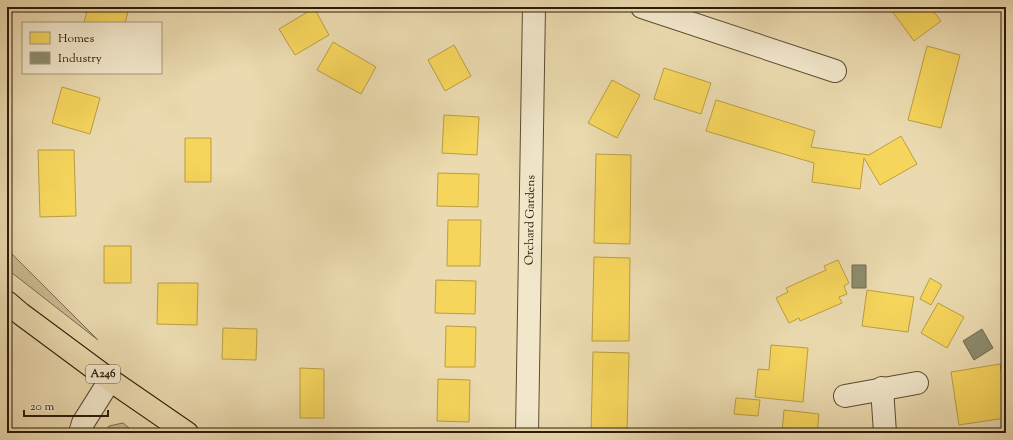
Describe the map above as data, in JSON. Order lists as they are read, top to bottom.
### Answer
{
  "streets": {
    "main road": ["A246"],
    "street": ["Orchard Gardens"]
  },
  "legend": ["Homes", "Industry"],
  "scale_bar": "20 m"
}
